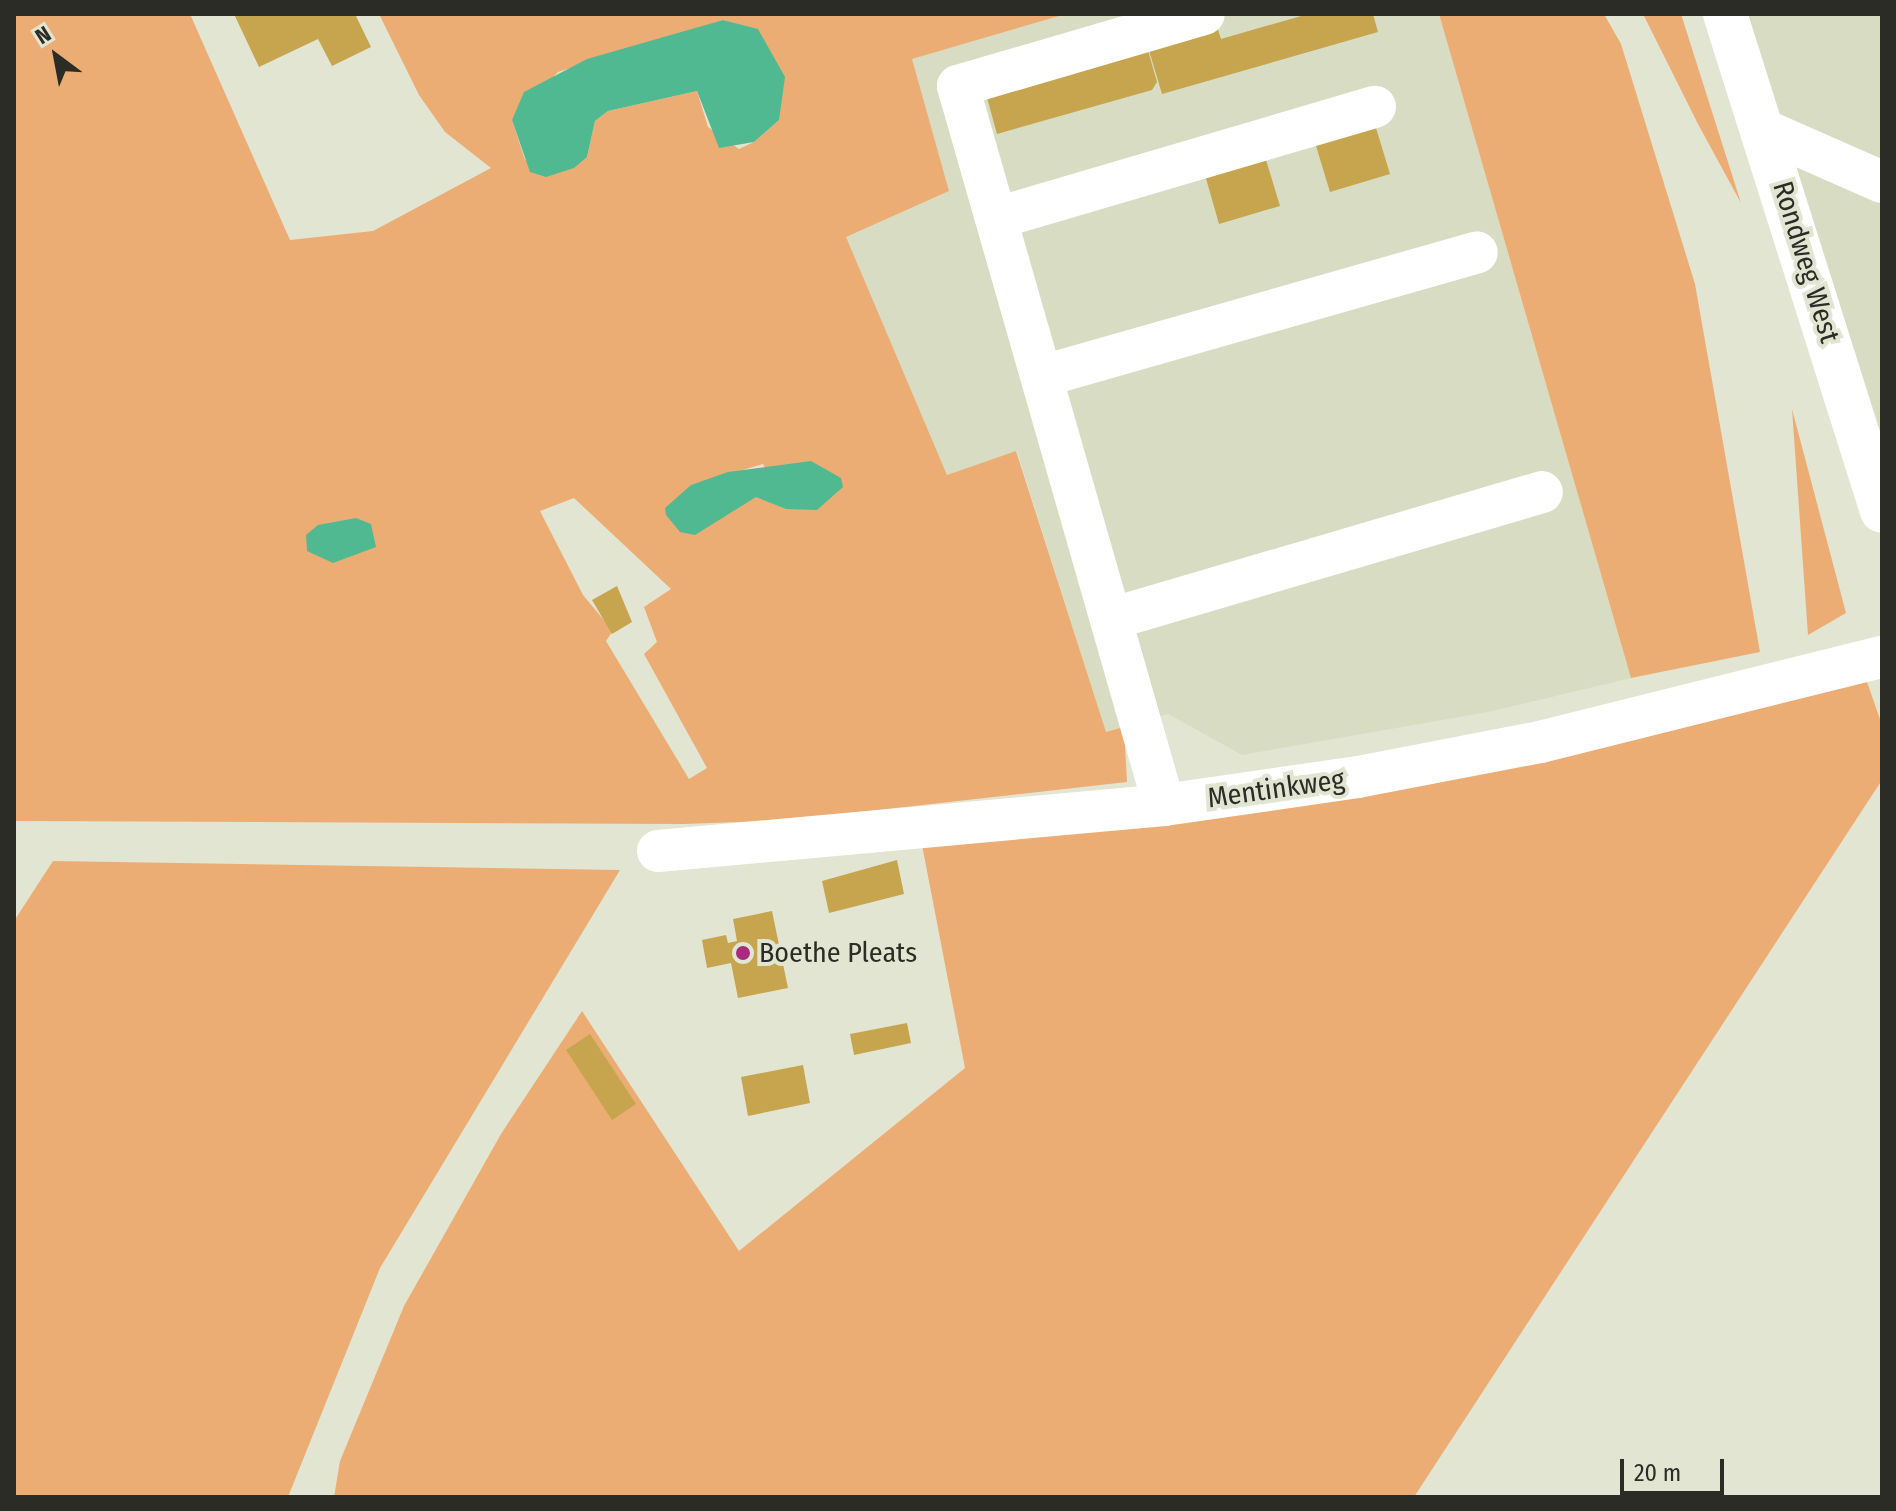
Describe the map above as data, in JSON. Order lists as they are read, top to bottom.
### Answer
{
  "streets": {
    "main road": ["Rondweg West"],
    "street": ["Mentinkweg"]
  },
  "places": ["Boethe Pleats"],
  "scale_bar": "20 m",
  "north": "top left"
}
